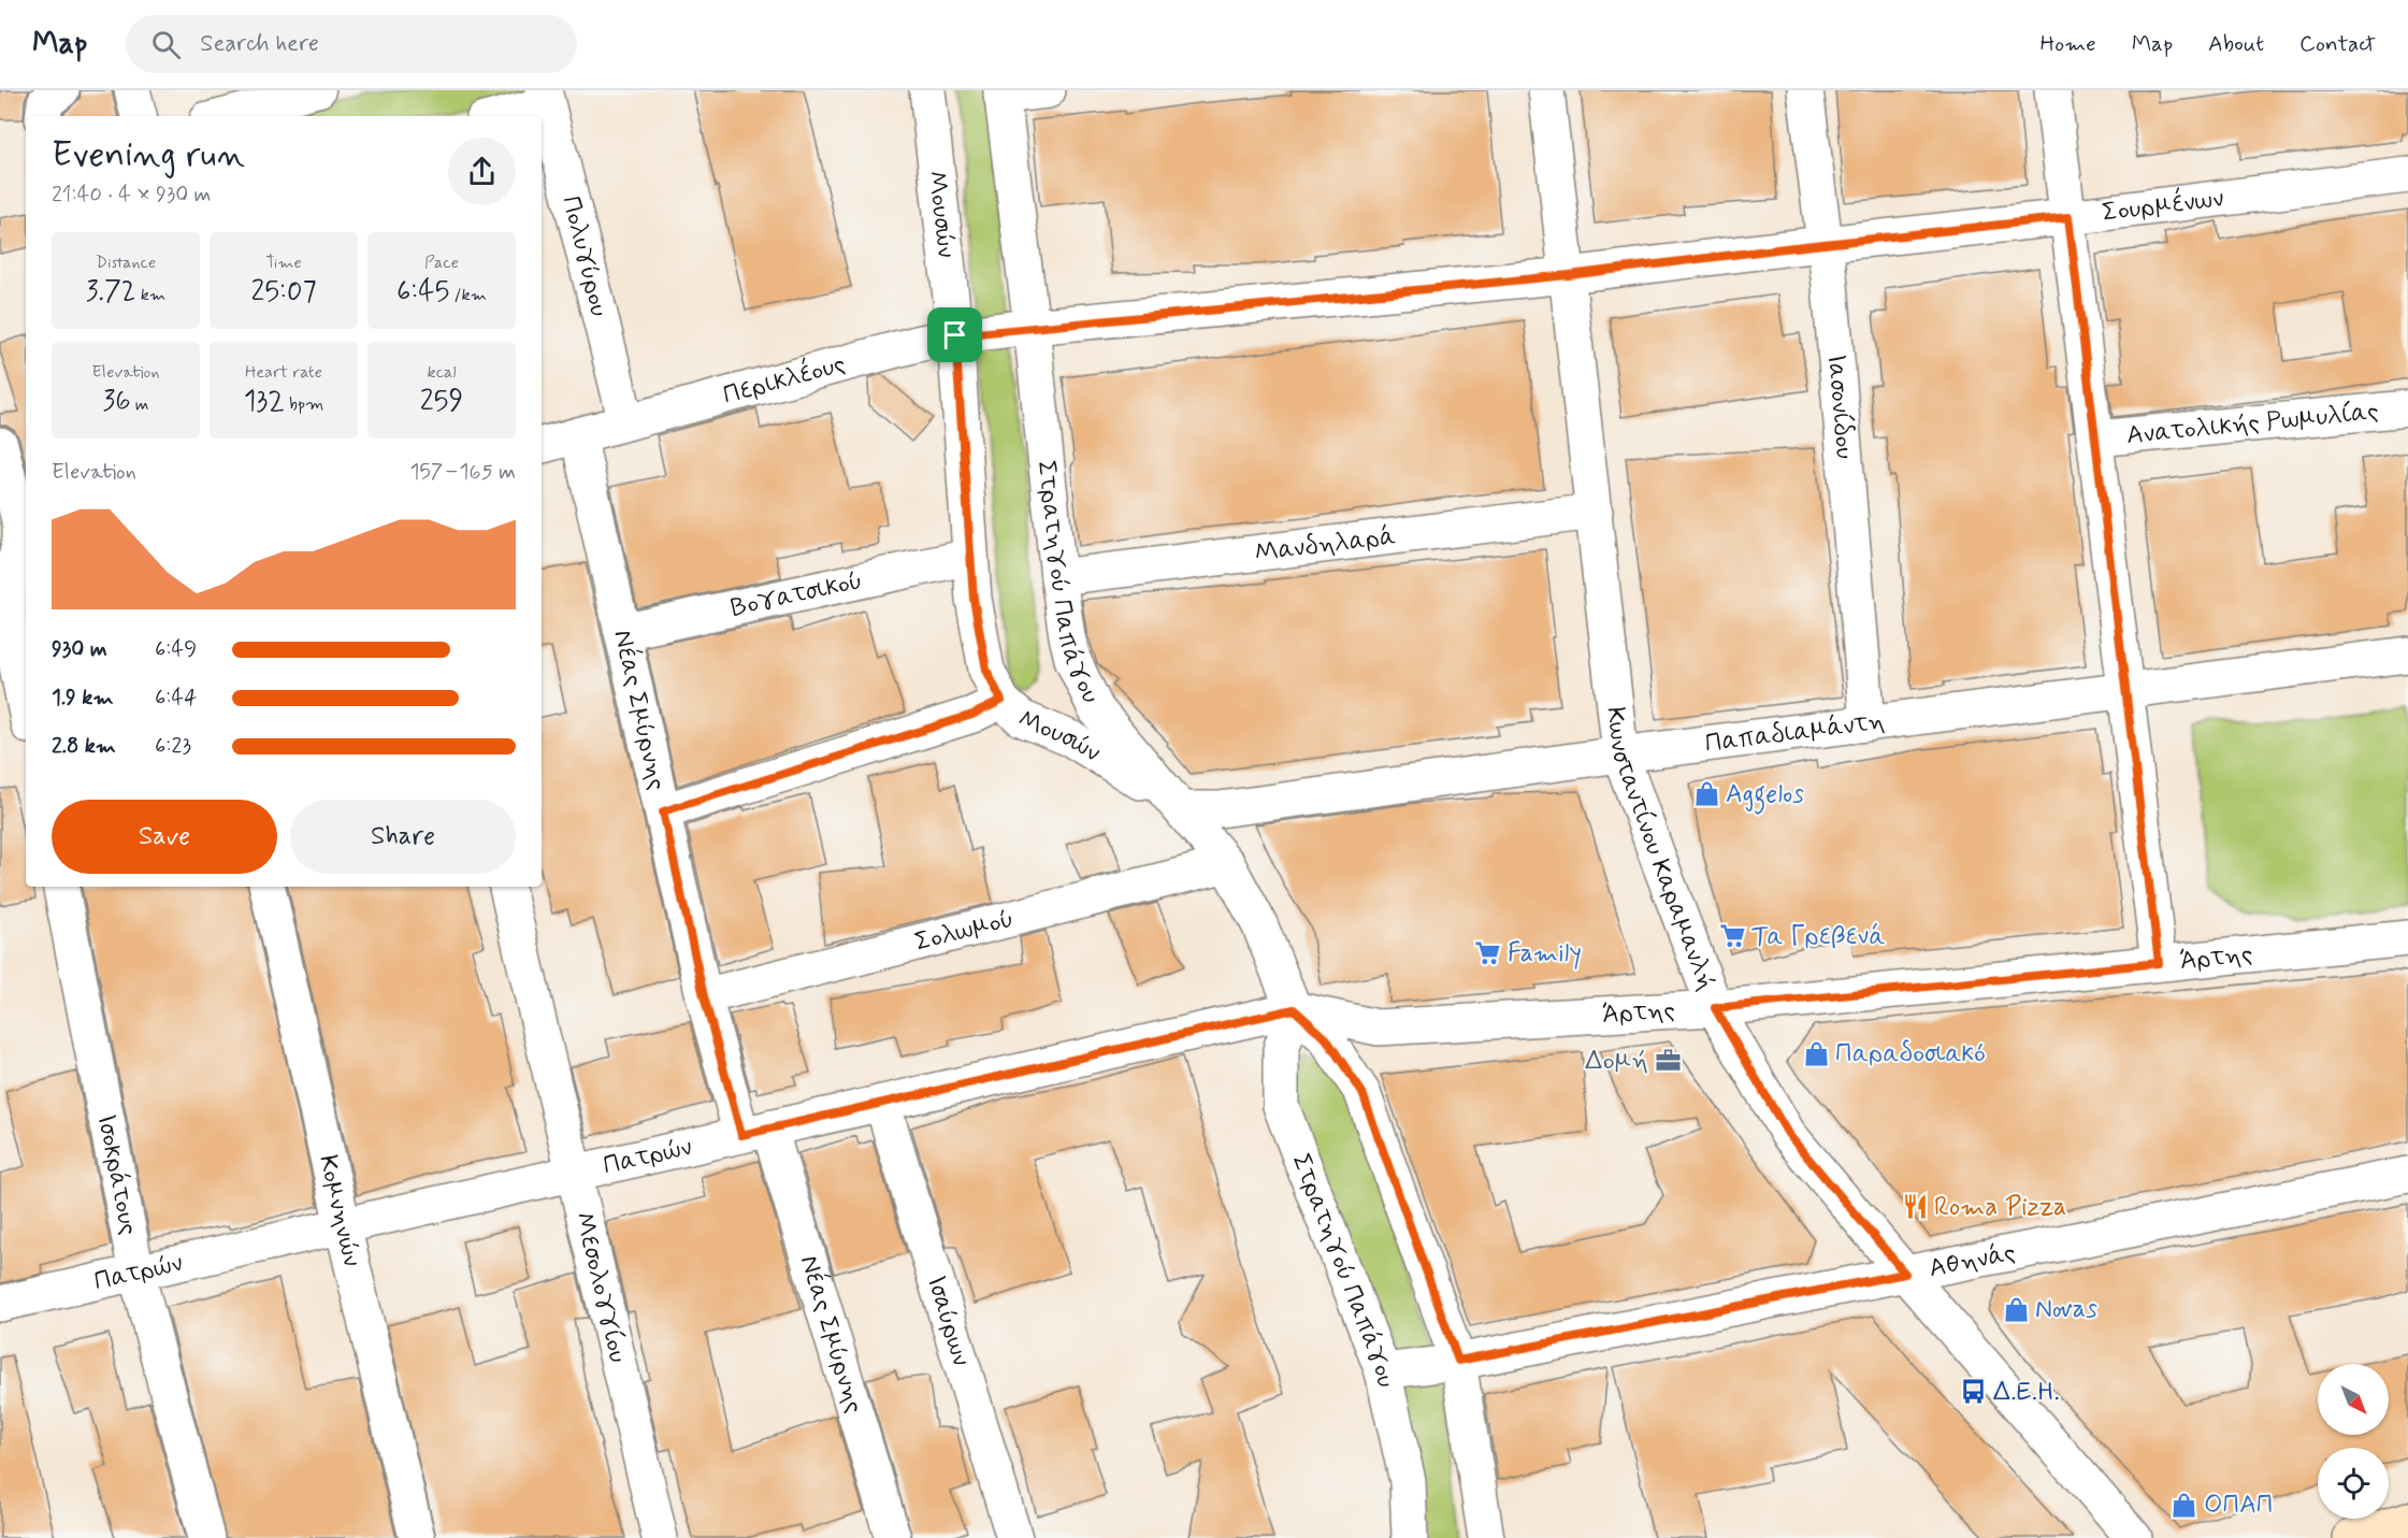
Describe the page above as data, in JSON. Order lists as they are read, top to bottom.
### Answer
{
  "streets": {
    "street": [
      "Σουρμένων",
      "Μουσών",
      "Πολυγύρου",
      "Περικλέους",
      "Ιασoνίδου",
      "Ανατολικής Ρωμυλίας",
      "Μανδηλαρά",
      "Στρατηγού Παπάγου",
      "Βογατσικού",
      "Νέας Σμύρνης",
      "Παπαδιαμάντη",
      "Κωνσταντίνου Καραμανλή",
      "Σολωμού",
      "Άρτης",
      "Πατρών",
      "Ισοκράτους",
      "Κομνηνών",
      "Αθηνάς",
      "Μεσολογγίου",
      "Ισαύρων"
    ]
  },
  "crossings": [
    ["Σουρμένων", "Περικλέους"],
    ["Σουρμένων", "Ιασoνίδου"],
    ["Σουρμένων", "Στρατηγού Παπάγου"],
    ["Σουρμένων", "Κωνσταντίνου Καραμανλή"],
    ["Μουσών", "Περικλέους"],
    ["Μουσών", "Στρατηγού Παπάγου"],
    ["Μουσών", "Βογατσικού"],
    ["Μουσών", "Παπαδιαμάντη"],
    ["Πολυγύρου", "Περικλέους"],
    ["Περικλέους", "Στρατηγού Παπάγου"],
    ["Περικλέους", "Νέας Σμύρνης"],
    ["Ιασoνίδου", "Παπαδιαμάντη"],
    ["Μανδηλαρά", "Στρατηγού Παπάγου"],
    ["Μανδηλαρά", "Κωνσταντίνου Καραμανλή"],
    ["Στρατηγού Παπάγου", "Παπαδιαμάντη"],
    ["Στρατηγού Παπάγου", "Σολωμού"],
    ["Στρατηγού Παπάγου", "Άρτης"],
    ["Στρατηγού Παπάγου", "Πατρών"],
    ["Στρατηγού Παπάγου", "Αθηνάς"],
    ["Βογατσικού", "Νέας Σμύρνης"],
    ["Νέας Σμύρνης", "Σολωμού"],
    ["Νέας Σμύρνης", "Πατρών"],
    ["Παπαδιαμάντη", "Κωνσταντίνου Καραμανλή"],
    ["Κωνσταντίνου Καραμανλή", "Άρτης"],
    ["Κωνσταντίνου Καραμανλή", "Αθηνάς"],
    ["Άρτης", "Πατρών"],
    ["Πατρών", "Ισοκράτους"],
    ["Πατρών", "Κομνηνών"],
    ["Πατρών", "Μεσολογγίου"],
    ["Πατρών", "Ισαύρων"]
  ],
  "places": {
    "shop": [
      "Aggelos",
      "Παραδοσιακό",
      "Novas",
      "ΟΠΑΠ"
    ],
    "supermarket": ["Τα Γρεβενά", "Family"],
    "office": ["Δομή"],
    "restaurant": ["Roma Pizza"],
    "bus stop": ["Δ.Ε.Η."]
  },
  "north": "bottom right",
  "page": {
    "header": "Map",
    "search": "Search here",
    "nav": [
      "Home",
      "Map",
      "About",
      "Contact"
    ],
    "heading": ["Evening run", "21:40 · 4 × 930 m"],
    "stats": [
      ["Distance", "3.72 km"],
      ["Time", "25:07"],
      ["Pace", "6:45 /km"],
      ["Elevation", "36 m"],
      ["Heart rate", "132 bpm"],
      ["kcal", "259"]
    ],
    "chart": ["Elevation", "157–165 m"],
    "list": [
      {
        "name": "930 m",
        "note": "6:49"
      },
      {
        "name": "1.9 km",
        "note": "6:44"
      },
      {
        "name": "2.8 km",
        "note": "6:23"
      }
    ],
    "buttons": ["Save", "Share"]
  }
}
